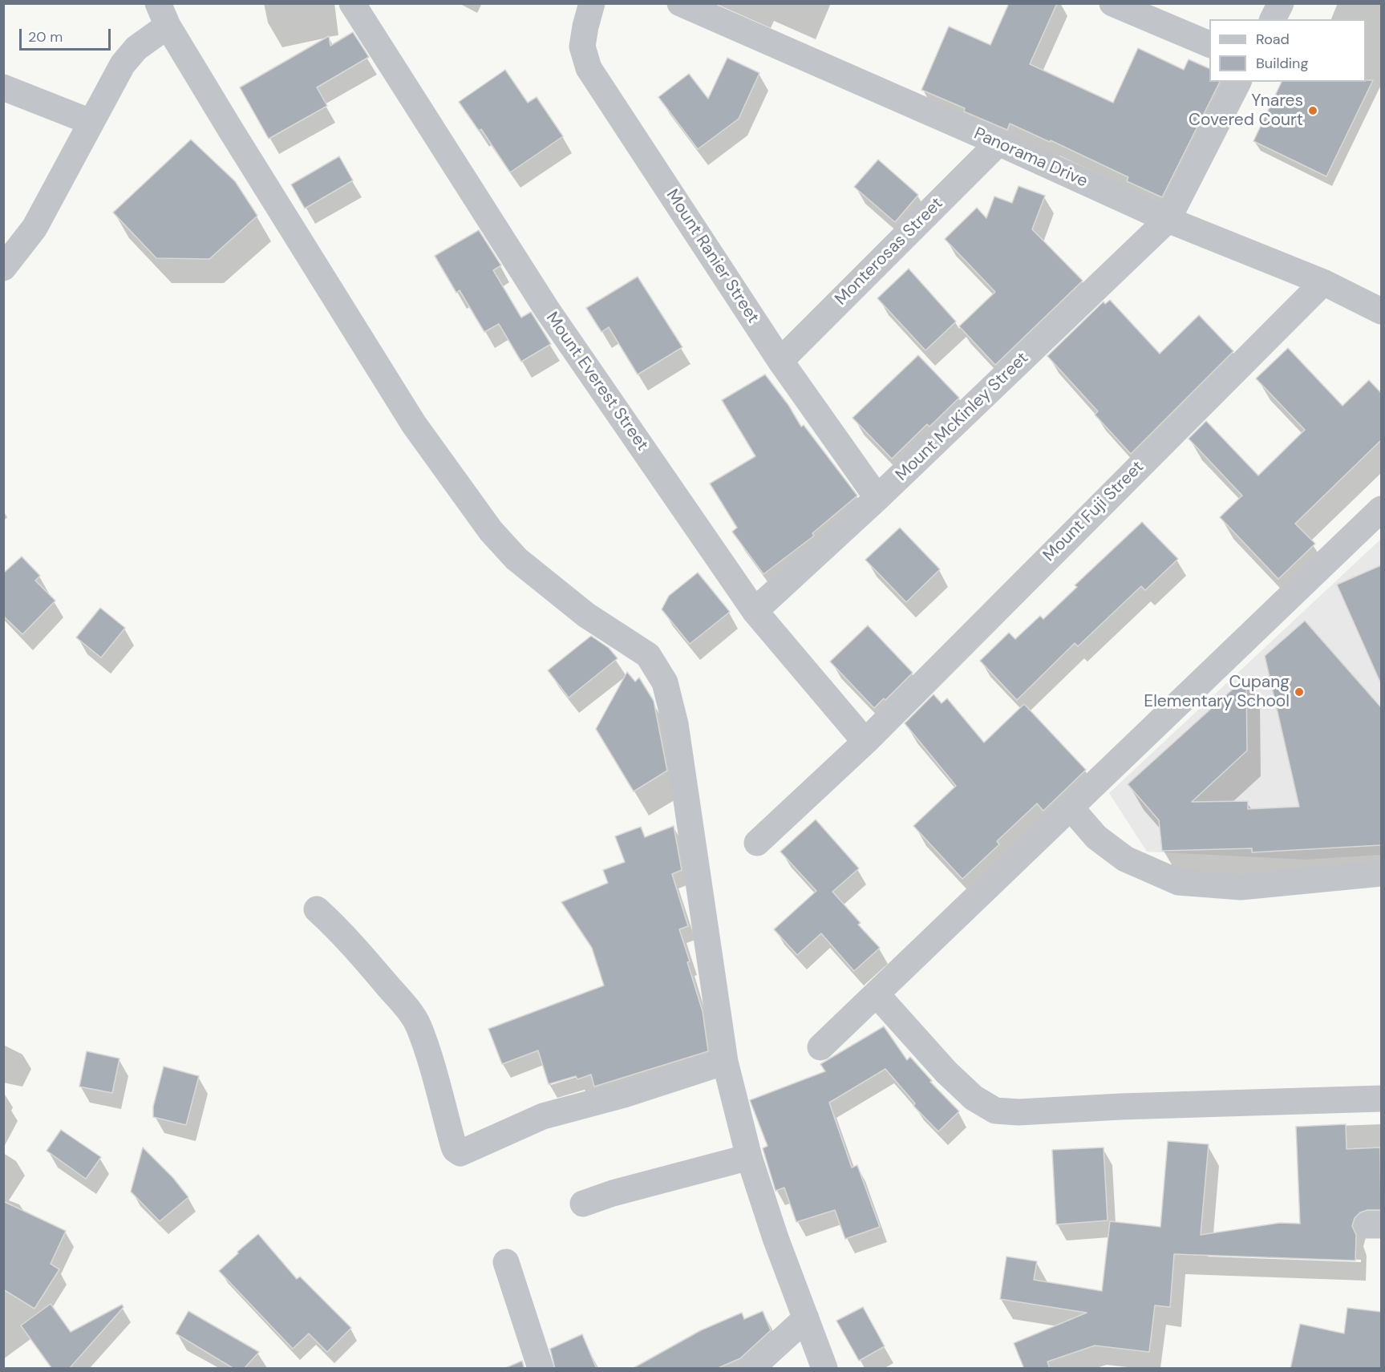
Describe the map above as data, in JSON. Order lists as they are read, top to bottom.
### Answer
{
  "streets": {
    "street": [
      "Panorama Drive",
      "Monterosas Street",
      "Mount Ranier Street",
      "Mount Everest Street",
      "Mount McKinley Street",
      "Mount Fuji Street"
    ]
  },
  "crossings": [
    ["Panorama Drive", "Monterosas Street"],
    ["Panorama Drive", "Mount McKinley Street"],
    ["Panorama Drive", "Mount Fuji Street"],
    ["Monterosas Street", "Mount Ranier Street"],
    ["Mount Ranier Street", "Mount McKinley Street"],
    ["Mount Everest Street", "Mount McKinley Street"],
    ["Mount Everest Street", "Mount Fuji Street"]
  ],
  "places": ["Ynares Covered Court", "Cupang Elementary School"],
  "legend": ["Road", "Building"],
  "scale_bar": "20 m"
}
